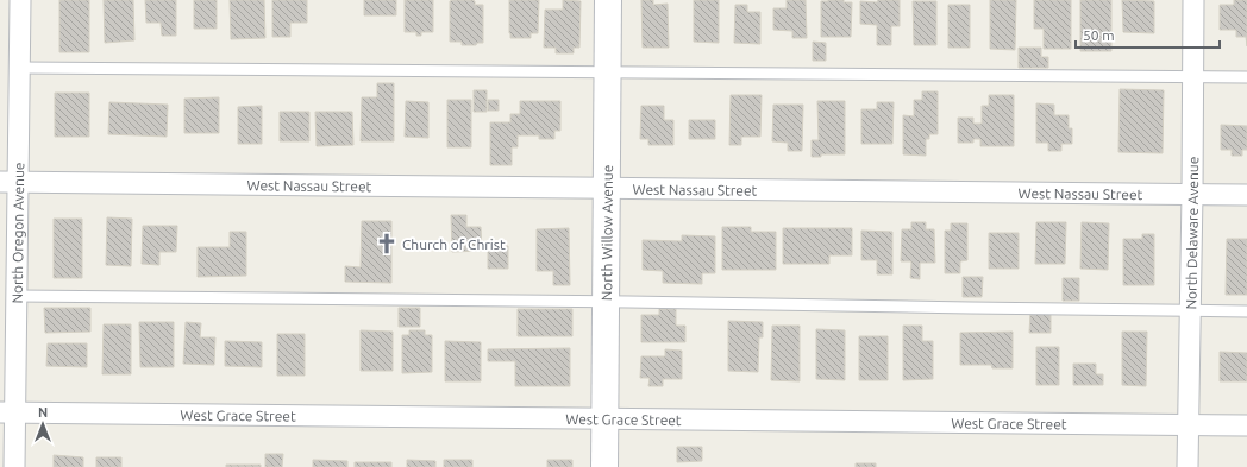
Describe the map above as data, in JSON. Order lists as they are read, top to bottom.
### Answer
{
  "streets": {
    "street": [
      "West Nassau Street",
      "North Oregon Avenue",
      "North Willow Avenue",
      "North Delaware Avenue",
      "West Grace Street"
    ]
  },
  "crossings": [
    ["West Nassau Street", "North Oregon Avenue"],
    ["West Nassau Street", "North Willow Avenue"],
    ["West Nassau Street", "North Delaware Avenue"],
    ["North Oregon Avenue", "West Grace Street"],
    ["North Willow Avenue", "West Grace Street"],
    ["North Delaware Avenue", "West Grace Street"]
  ],
  "places": {
    "church": ["Church of Christ"]
  },
  "scale_bar": "50 m",
  "north": "top"
}
